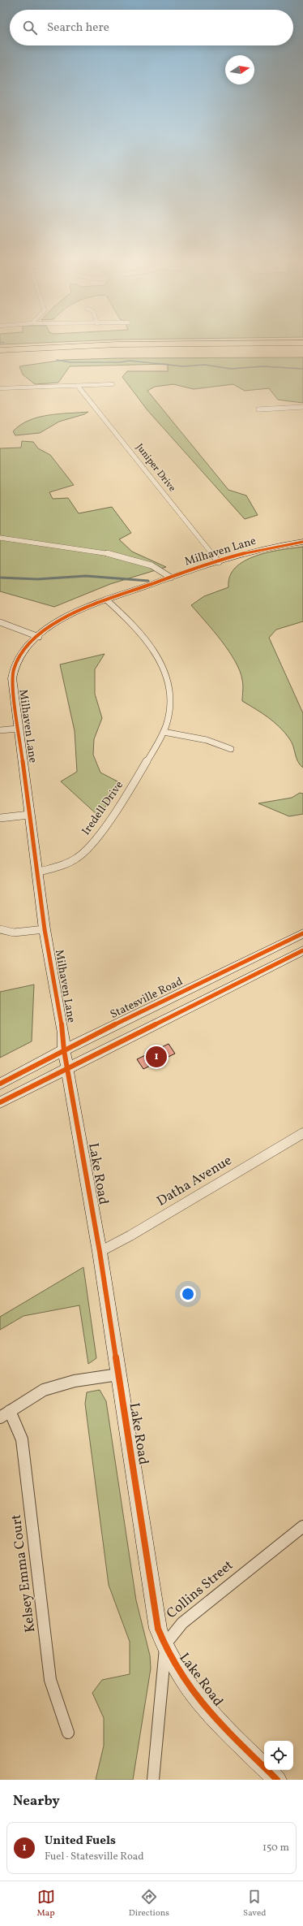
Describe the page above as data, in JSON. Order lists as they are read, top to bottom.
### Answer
{
  "streets": {
    "street": [
      "Juniper Drive",
      "Milhaven Lane",
      "Iredell Drive",
      "Statesville Road",
      "Lake Road",
      "Datha Avenue",
      "Kelsey Emma Court",
      "Collins Street"
    ]
  },
  "crossings": [
    ["Juniper Drive", "Milhaven Lane"],
    ["Milhaven Lane", "Iredell Drive"],
    ["Milhaven Lane", "Statesville Road"],
    ["Milhaven Lane", "Lake Road"],
    ["Statesville Road", "Lake Road"],
    ["Lake Road", "Datha Avenue"],
    ["Lake Road", "Collins Street"]
  ],
  "north": "right",
  "page": {
    "search": "Search here",
    "pins": "1",
    "heading": "Nearby",
    "list": [
      {
        "mark": "1",
        "name": "United Fuels",
        "note": "Fuel · Statesville Road",
        "value": "150 m"
      }
    ],
    "nav": ["Map", "Directions", "Saved"]
  }
}
